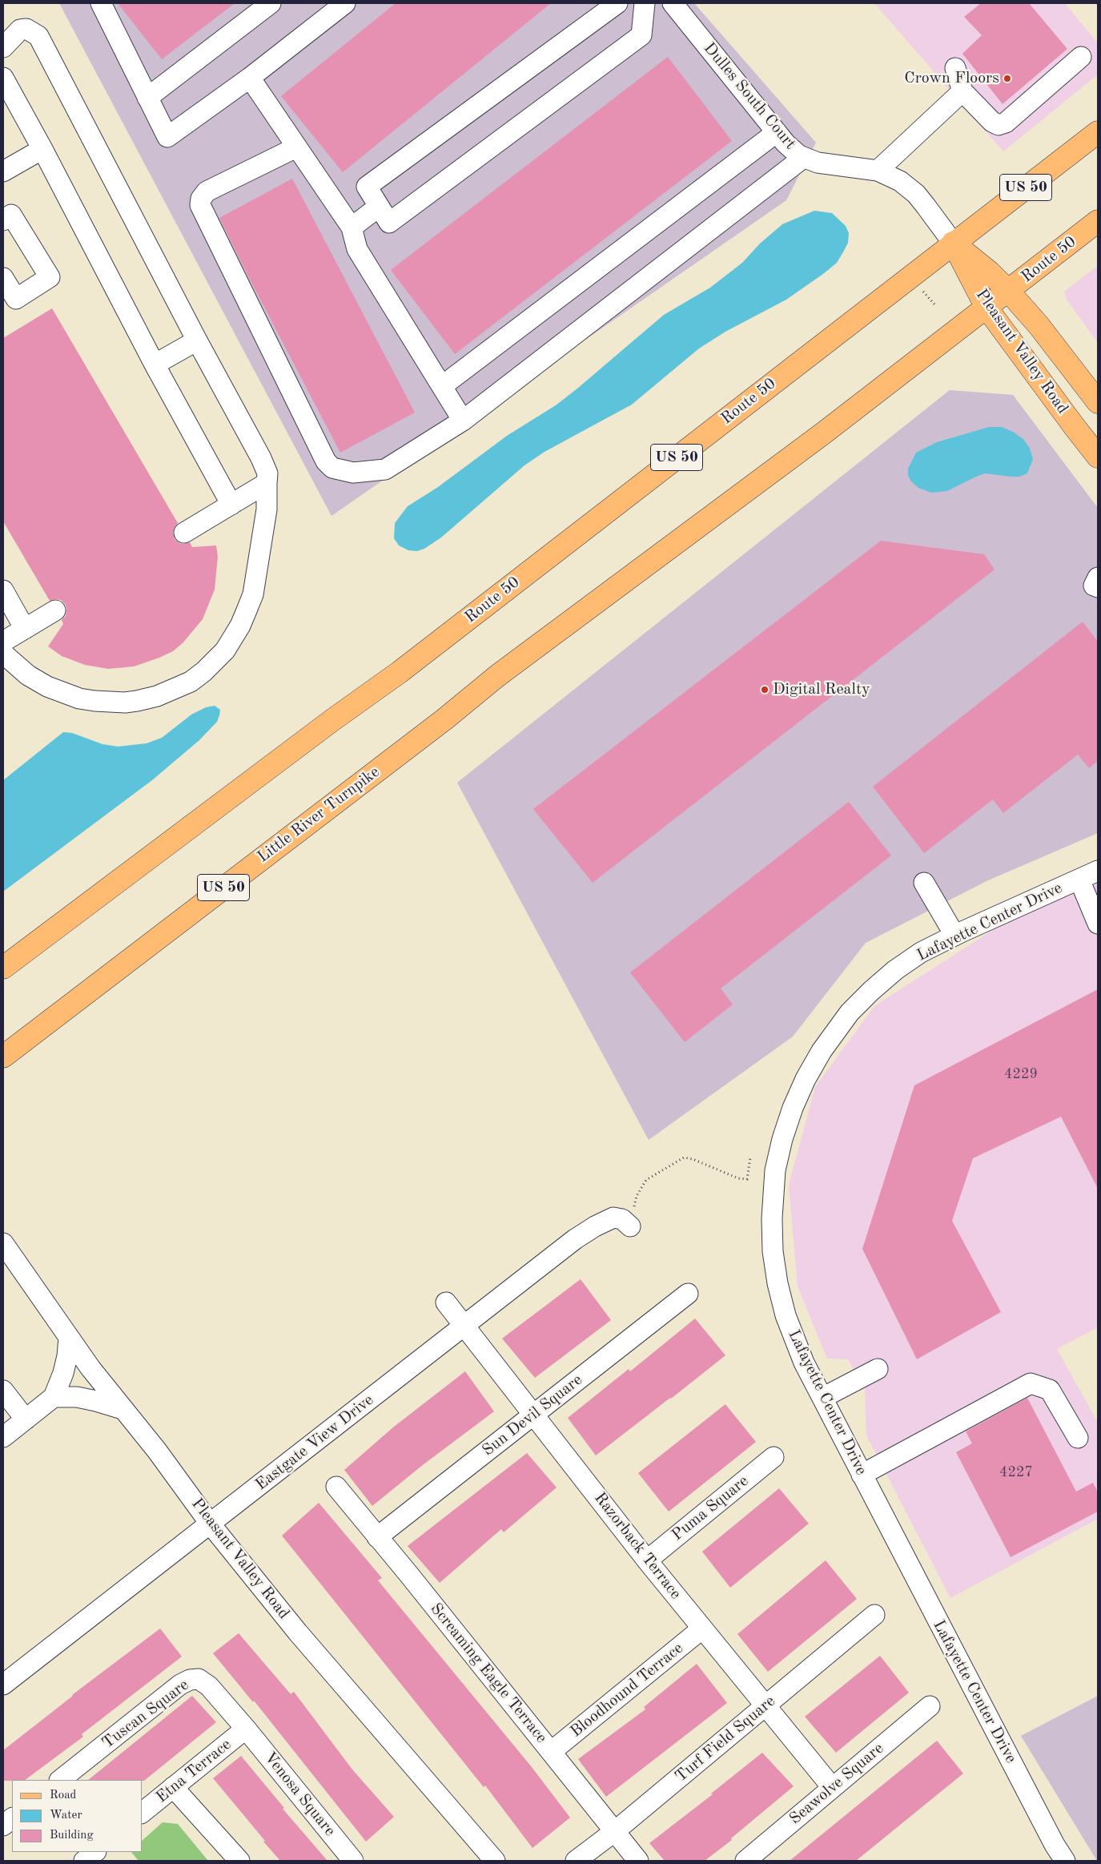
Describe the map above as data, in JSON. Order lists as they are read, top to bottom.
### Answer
{
  "streets": {
    "main road": [
      "US 50",
      "Route 50",
      "Pleasant Valley Road",
      "Little River Turnpike"
    ],
    "street": [
      "Dulles South Court",
      "Lafayette Center Drive",
      "Sun Devil Square",
      "Eastgate View Drive",
      "Puma Square",
      "Razorback Terrace",
      "Screaming Eagle Terrace",
      "Bloodhound Terrace",
      "Tuscan Square",
      "Turf Field Square",
      "Etna Terrace",
      "Seawolve Square",
      "Venosa Square"
    ]
  },
  "crossings": [
    ["Dulles South Court", "Route 50"],
    ["Dulles South Court", "Pleasant Valley Road"],
    ["Route 50", "Pleasant Valley Road"],
    ["Route 50", "Little River Turnpike"],
    ["Pleasant Valley Road", "Eastgate View Drive"],
    ["Sun Devil Square", "Razorback Terrace"],
    ["Sun Devil Square", "Screaming Eagle Terrace"],
    ["Eastgate View Drive", "Razorback Terrace"],
    ["Puma Square", "Razorback Terrace"],
    ["Razorback Terrace", "Bloodhound Terrace"],
    ["Razorback Terrace", "Turf Field Square"],
    ["Razorback Terrace", "Seawolve Square"],
    ["Screaming Eagle Terrace", "Bloodhound Terrace"],
    ["Screaming Eagle Terrace", "Turf Field Square"],
    ["Tuscan Square", "Etna Terrace"],
    ["Tuscan Square", "Venosa Square"],
    ["Etna Terrace", "Venosa Square"]
  ],
  "places": ["Crown Floors", "Digital Realty"],
  "house_numbers": ["4229", "4227"],
  "legend": ["Road", "Water", "Building"]
}
